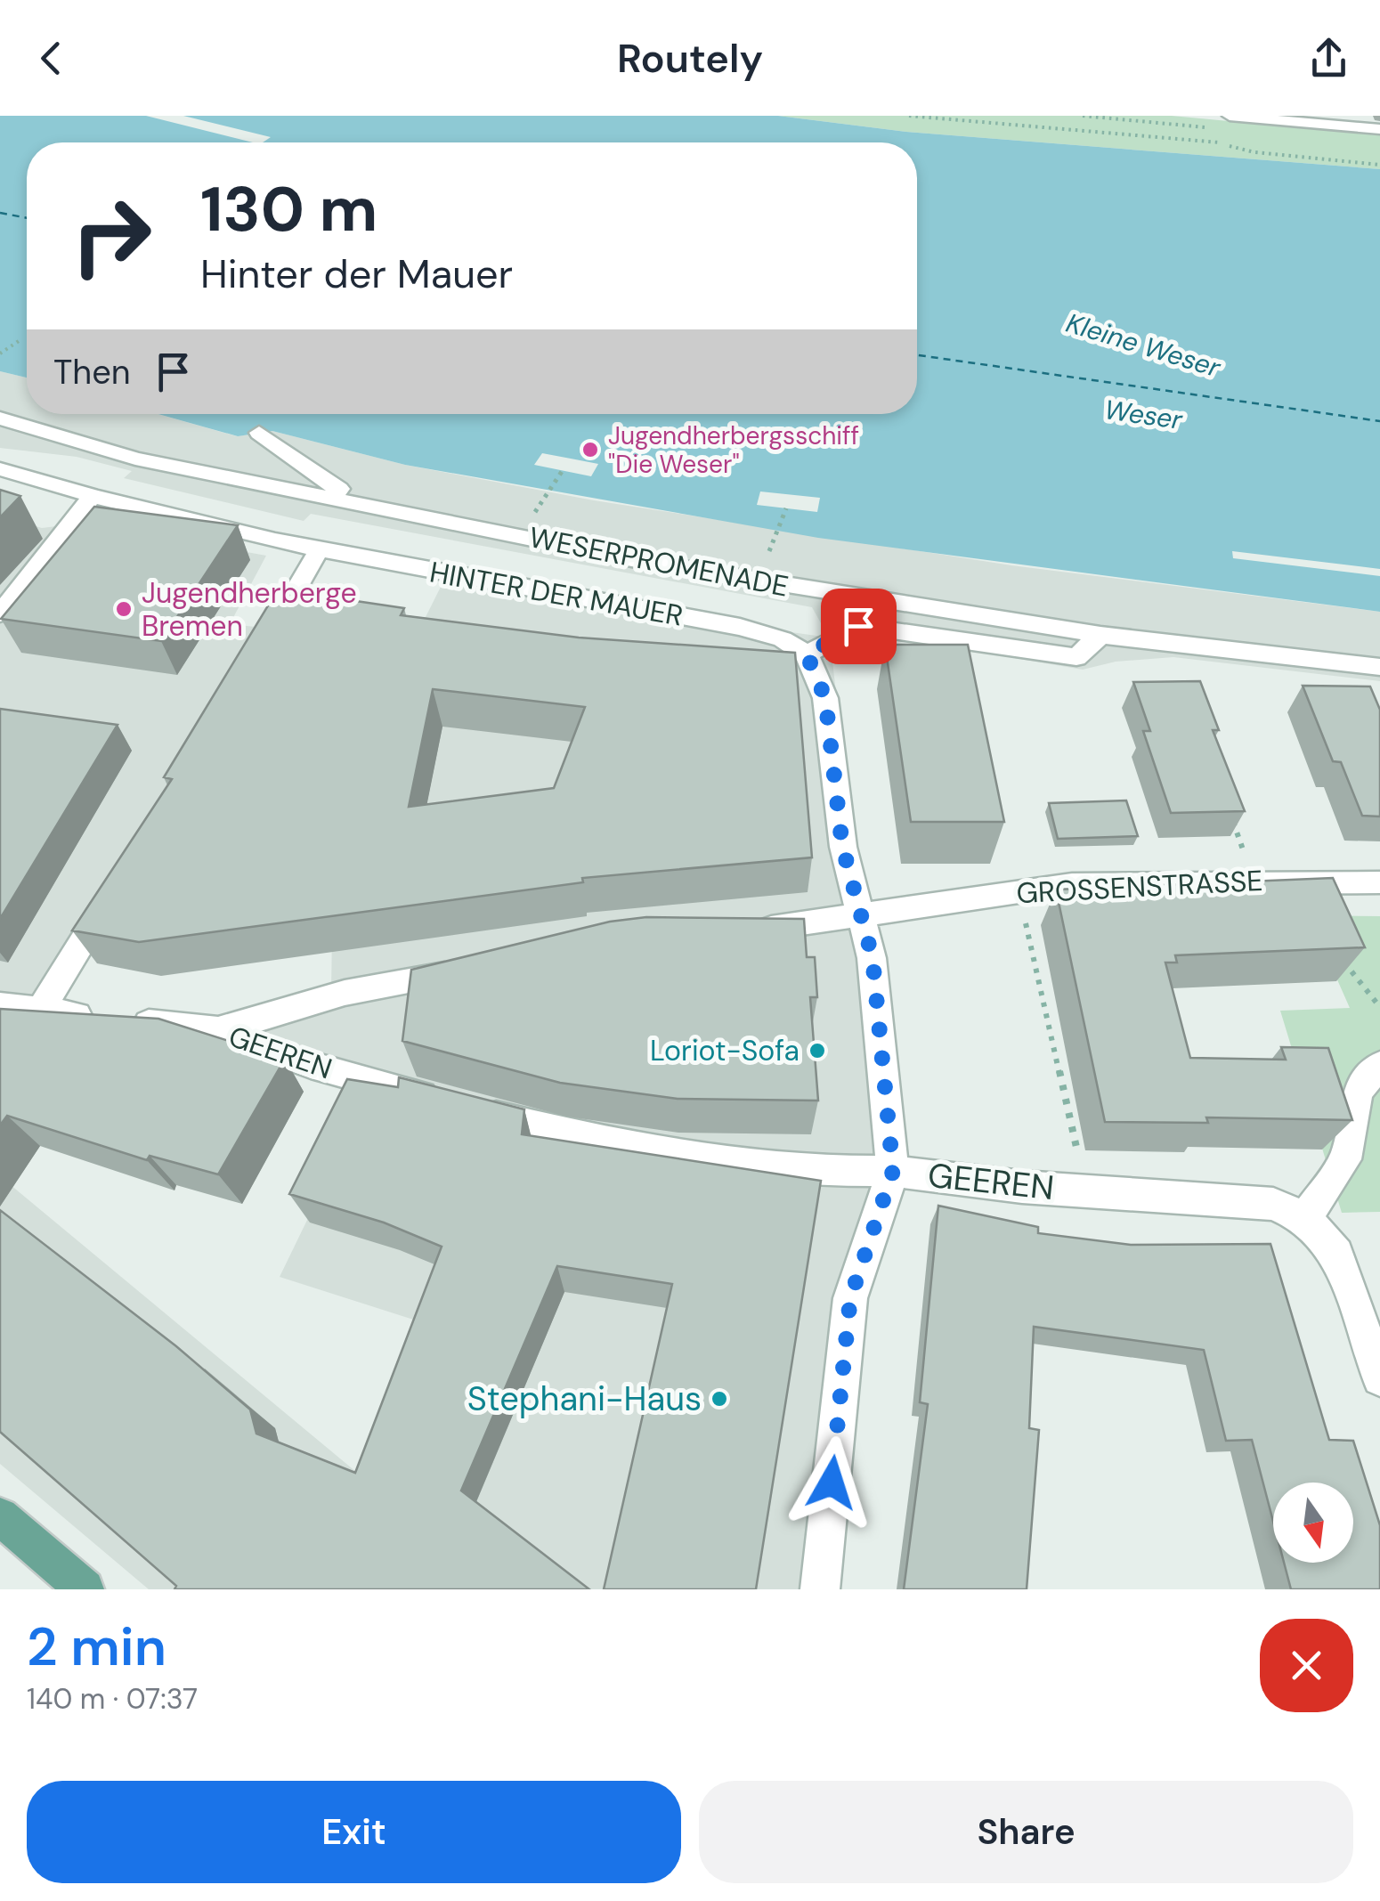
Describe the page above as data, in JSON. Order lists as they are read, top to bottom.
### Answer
{
  "streets": {
    "street": [
      "WESERPROMENADE",
      "HINTER DER MAUER",
      "GROSSENSTRASSE",
      "GEEREN"
    ]
  },
  "water": ["Kleine Weser", "Weser"],
  "places": [
    "Jugendherbergsschiff \"Die Weser\"",
    "Jugendherberge Bremen",
    "Loriot-Sofa",
    "Stephani-Haus"
  ],
  "north": "bottom",
  "page": {
    "header": "Routely",
    "turn": ["130 m", "Hinter der Mauer"],
    "then": "Then",
    "heading": ["2 min", "140 m · 07:37"],
    "buttons": ["Exit", "Share"]
  }
}
